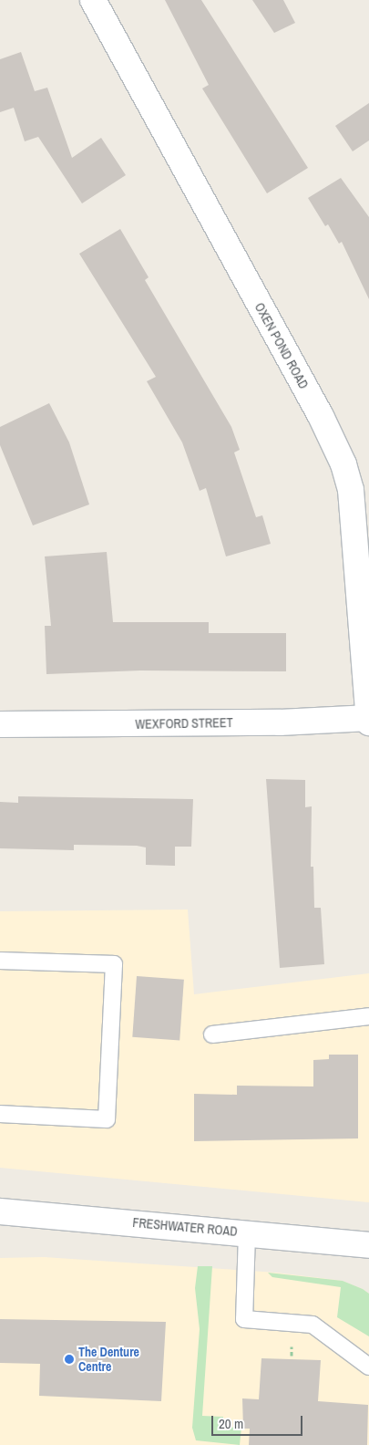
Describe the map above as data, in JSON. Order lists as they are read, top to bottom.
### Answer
{
  "streets": {
    "street": ["OXEN POND ROAD", "WEXFORD STREET", "FRESHWATER ROAD"]
  },
  "crossings": [
    ["OXEN POND ROAD", "WEXFORD STREET"]
  ],
  "places": ["The Denture Centre"],
  "scale_bar": "20 m"
}
